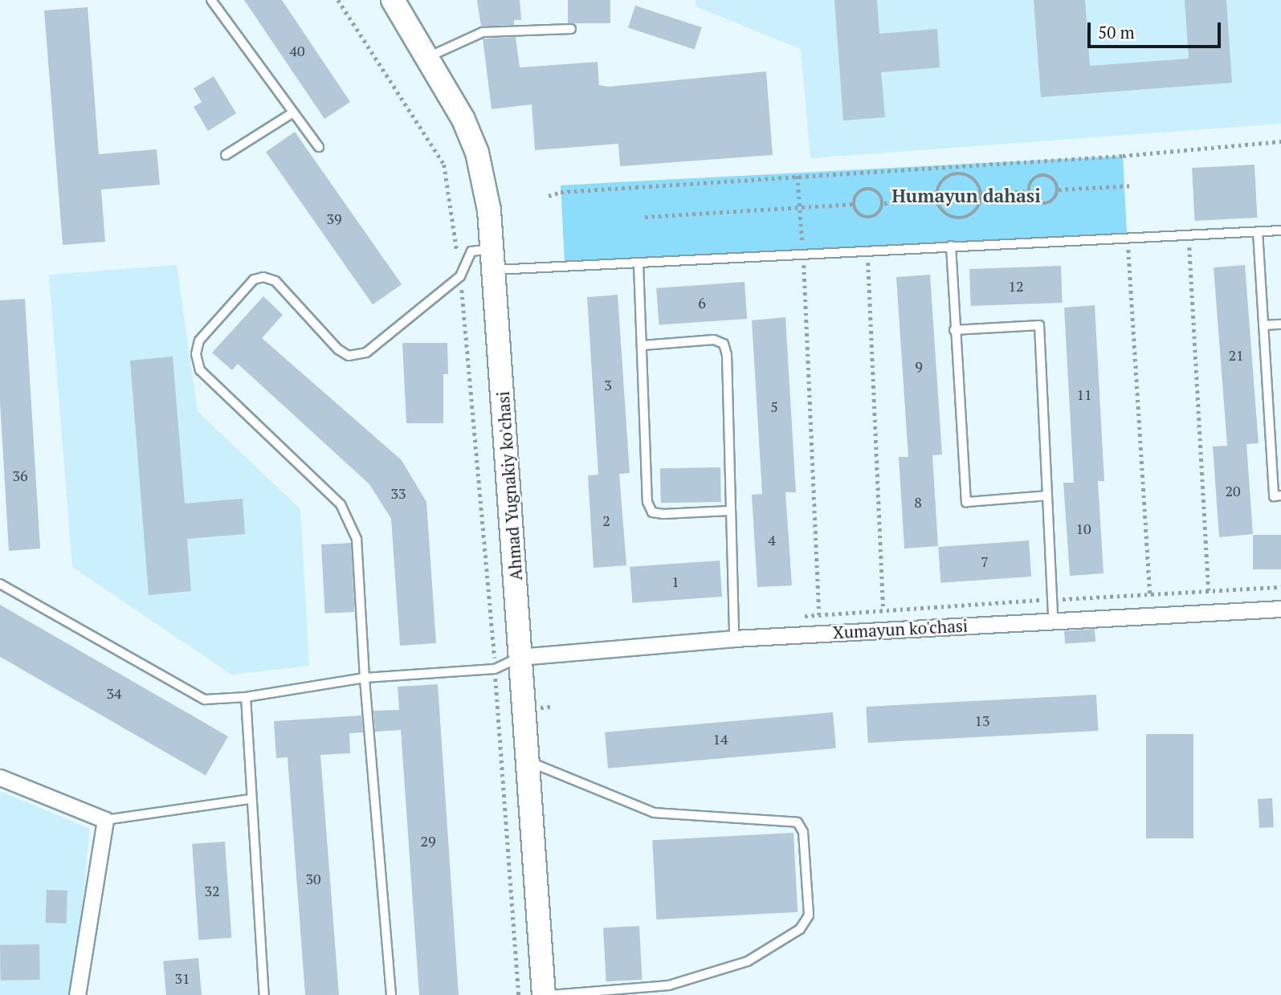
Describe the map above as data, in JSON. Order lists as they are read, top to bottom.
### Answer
{
  "streets": {
    "street": ["Ahmad Yugnakiy ko'chasi", "Xumayun ko'chasi"]
  },
  "crossings": [
    ["Ahmad Yugnakiy ko'chasi", "Xumayun ko'chasi"]
  ],
  "districts": ["Humayun dahasi"],
  "house_numbers": [
    "40",
    "39",
    "12",
    "6",
    "21",
    "9",
    "3",
    "11",
    "5",
    "36",
    "20",
    "33",
    "8",
    "2",
    "10",
    "4",
    "7",
    "1",
    "34",
    "13",
    "14",
    "29",
    "30",
    "32",
    "31"
  ],
  "scale_bar": "50 m"
}
